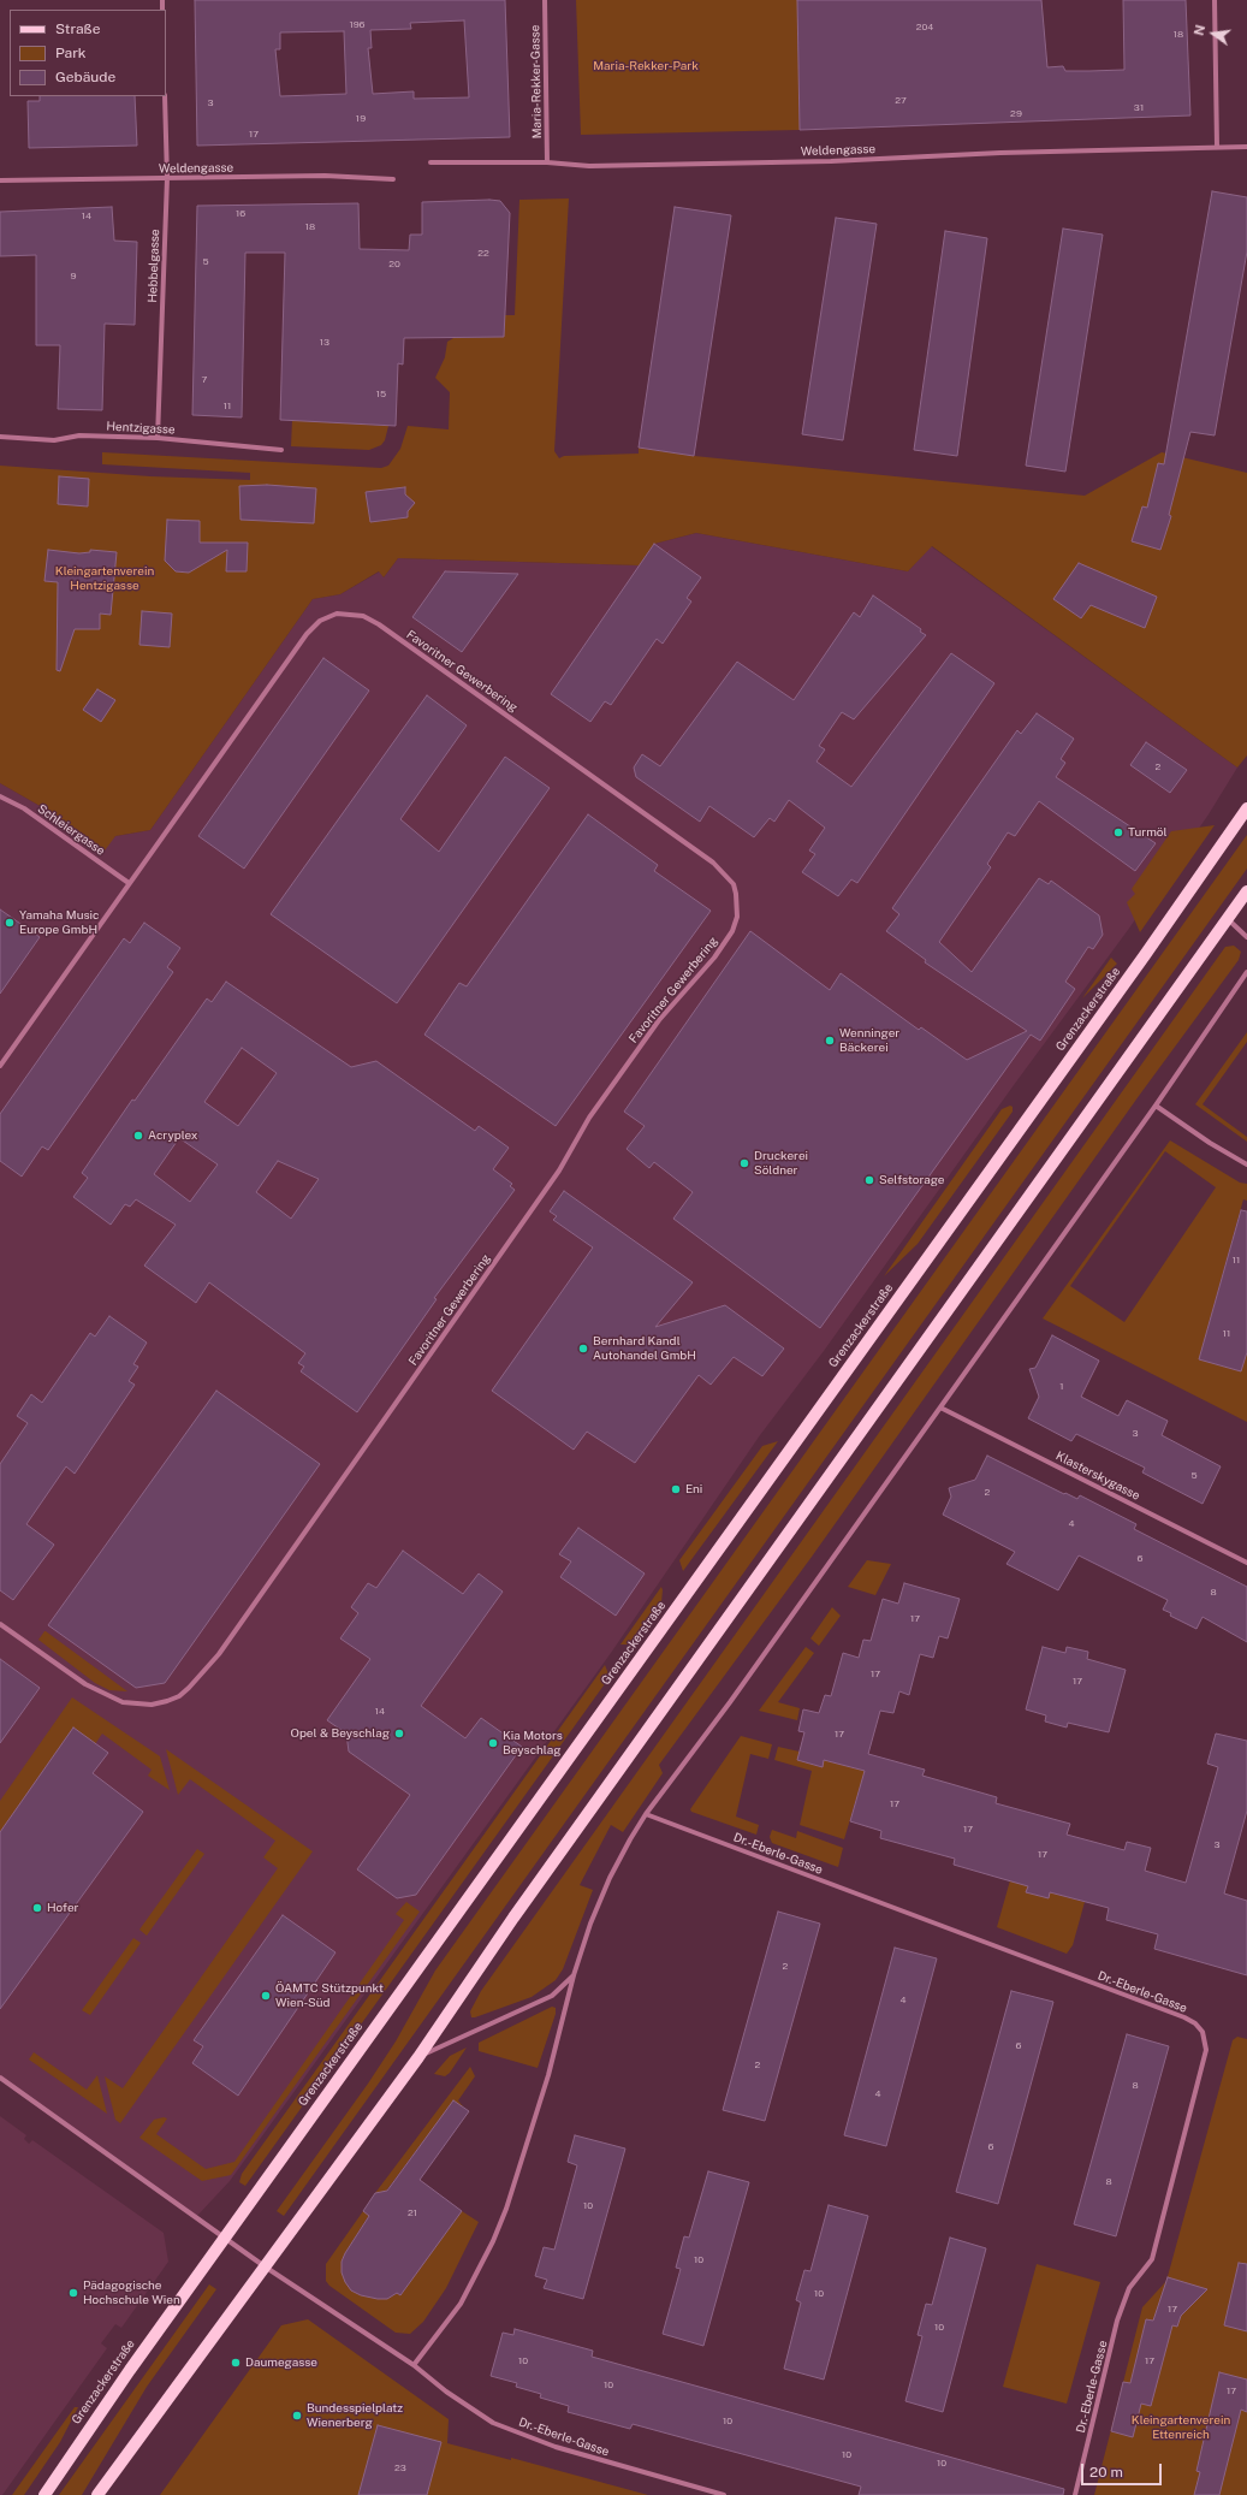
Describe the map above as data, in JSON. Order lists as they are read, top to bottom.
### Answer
{
  "streets": {
    "main road": ["Grenzackerstraße"],
    "street": [
      "Maria-Rekker-Gasse",
      "Weldengasse",
      "Hebbelgasse",
      "Hentzigasse",
      "Favoritner Gewerbering",
      "Schleiergasse",
      "Klasterskygasse",
      "Dr.-Eberle-Gasse"
    ]
  },
  "crossings": [
    ["Maria-Rekker-Gasse", "Weldengasse"],
    ["Weldengasse", "Hebbelgasse"],
    ["Hebbelgasse", "Hentzigasse"],
    ["Favoritner Gewerbering", "Schleiergasse"]
  ],
  "parks": ["Maria-Rekker-Park", "Kleingartenverein Hentzigasse", "Kleingartenverein Ettenreich"],
  "places": [
    "Turmöl",
    "Yamaha Music Europe GmbH",
    "Wenninger Bäckerei",
    "Acryplex",
    "Druckerei Söldner",
    "Selfstorage",
    "Bernhard Kandl Autohandel GmbH",
    "Eni",
    "Opel & Beyschlag",
    "Kia Motors Beyschlag",
    "Hofer",
    "ÖAMTC Stützpunkt Wien-Süd",
    "Pädagogische Hochschule Wien",
    "Daumegasse",
    "Bundesspielplatz Wienerberg"
  ],
  "house_numbers": [
    "196",
    "204",
    "18",
    "27",
    "3",
    "31",
    "29",
    "19",
    "17",
    "16",
    "14",
    "18",
    "22",
    "5",
    "20",
    "9",
    "13",
    "7",
    "15",
    "11",
    "2",
    "11",
    "11",
    "1",
    "3",
    "5",
    "2",
    "4",
    "6",
    "8",
    "17",
    "17",
    "17",
    "14",
    "17",
    "17",
    "17",
    "3",
    "17",
    "2",
    "4",
    "6",
    "2",
    "8",
    "4",
    "6",
    "8",
    "10",
    "21",
    "10",
    "10",
    "17",
    "10",
    "10",
    "17",
    "10",
    "17",
    "10",
    "10",
    "10",
    "23"
  ],
  "legend": ["Straße", "Park", "Gebäude"],
  "scale_bar": "20 m",
  "north": "left"
}
